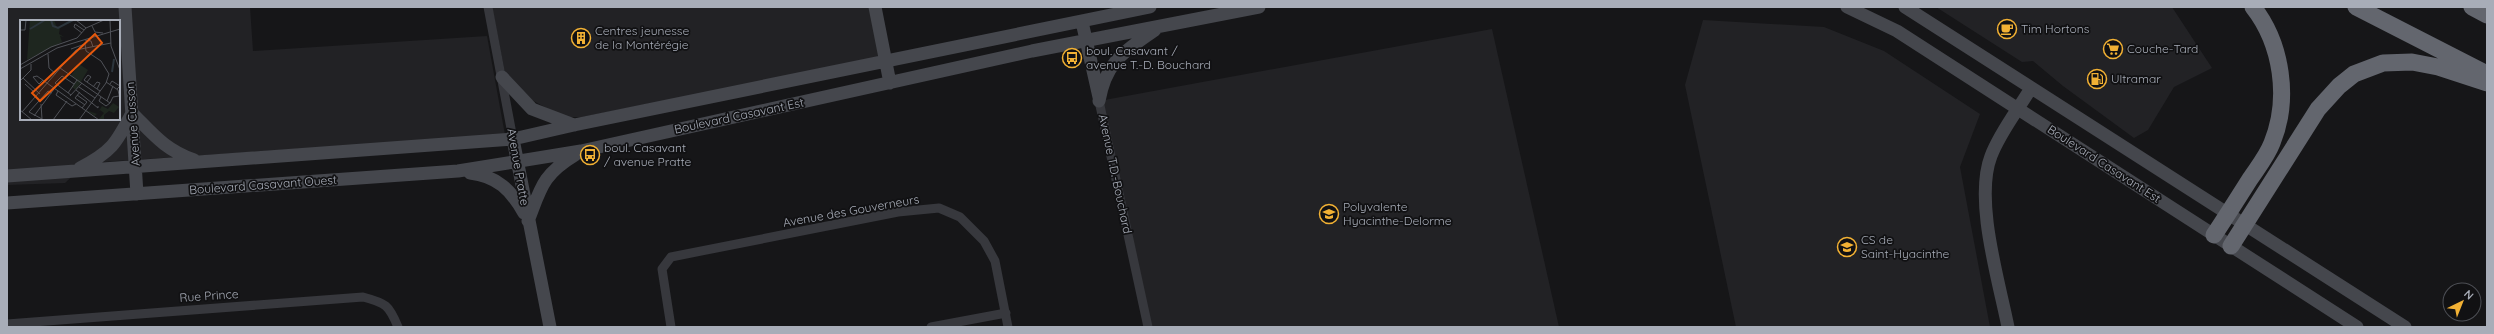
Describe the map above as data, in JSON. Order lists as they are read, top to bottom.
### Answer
{
  "streets": {
    "street": [
      "Boulevard Casavant Est",
      "Avenue Cusson",
      "Avenue Pratte",
      "Avenue T.D.-Bouchard",
      "Boulevard Casavant Ouest",
      "Avenue des Gouverneurs",
      "Rue Prince"
    ]
  },
  "crossings": [
    ["Boulevard Casavant Est", "Avenue Pratte"],
    ["Boulevard Casavant Est", "Avenue T.D.-Bouchard"],
    ["Boulevard Casavant Est", "Boulevard Casavant Ouest"],
    ["Avenue Cusson", "Boulevard Casavant Ouest"],
    ["Avenue Pratte", "Boulevard Casavant Ouest"]
  ],
  "places": {
    "cafe": ["Tim Hortons"],
    "building": ["Centres jeunesse de la Montérégie"],
    "supermarket": ["Couche-Tard"],
    "bus stop": ["boul. Casavant / avenue T.-D. Bouchard", "boul. Casavant / avenue Pratte"],
    "fuel station": ["Ultramar"],
    "school or university": ["Polyvalente Hyacinthe-Delorme", "CS de Saint-Hyacinthe"]
  },
  "north": "top right"
}
